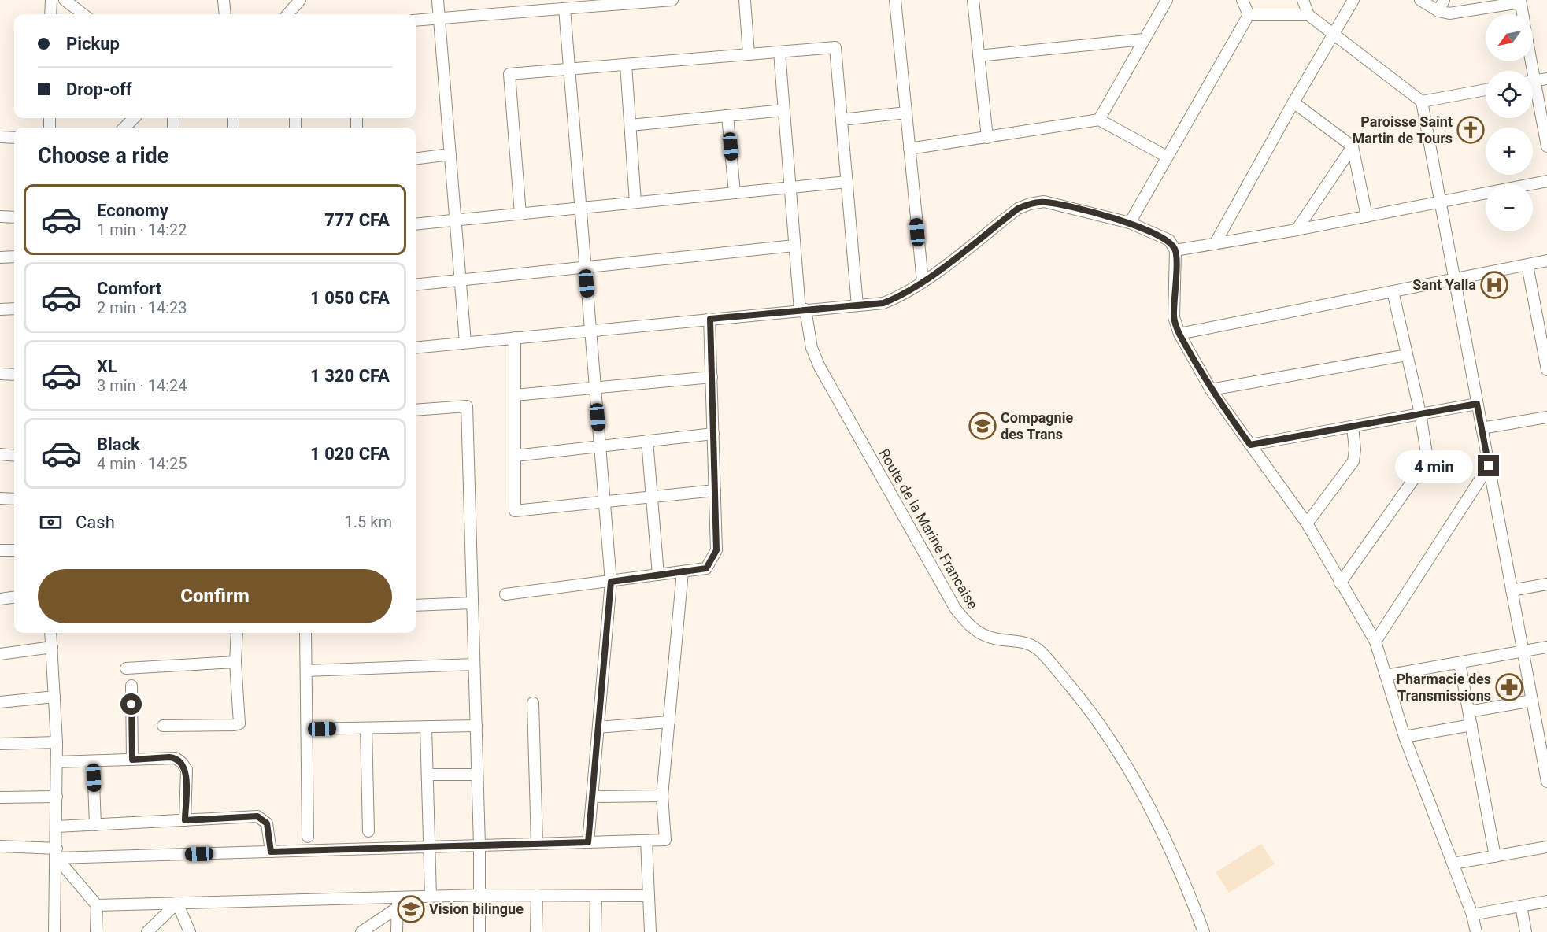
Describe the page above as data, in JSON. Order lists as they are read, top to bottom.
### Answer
{
  "streets": {
    "street": ["Route de la Marine Francaise"]
  },
  "places": {
    "church": ["Paroisse Saint Martin de Tours"],
    "hospital": ["Sant Yalla"],
    "school or university": ["Compagnie des Trans", "Vision bilingue"],
    "pharmacy": ["Pharmacie des Transmissions"]
  },
  "north": "bottom left",
  "page": {
    "map_buttons": ["+", "−"],
    "banner": ["Pickup", "Drop-off"],
    "heading": "Choose a ride",
    "list": [
      {
        "name": "Economy",
        "note": "1 min · 14:22",
        "value": "777 CFA"
      },
      {
        "name": "Comfort",
        "note": "2 min · 14:23",
        "value": "1 050 CFA"
      },
      {
        "name": "XL",
        "note": "3 min · 14:24",
        "value": "1 320 CFA"
      },
      {
        "name": "Black",
        "note": "4 min · 14:25",
        "value": "1 020 CFA"
      }
    ],
    "bubble": "4 min",
    "pay": ["Cash", "1.5 km"],
    "buttons": "Confirm"
  }
}
